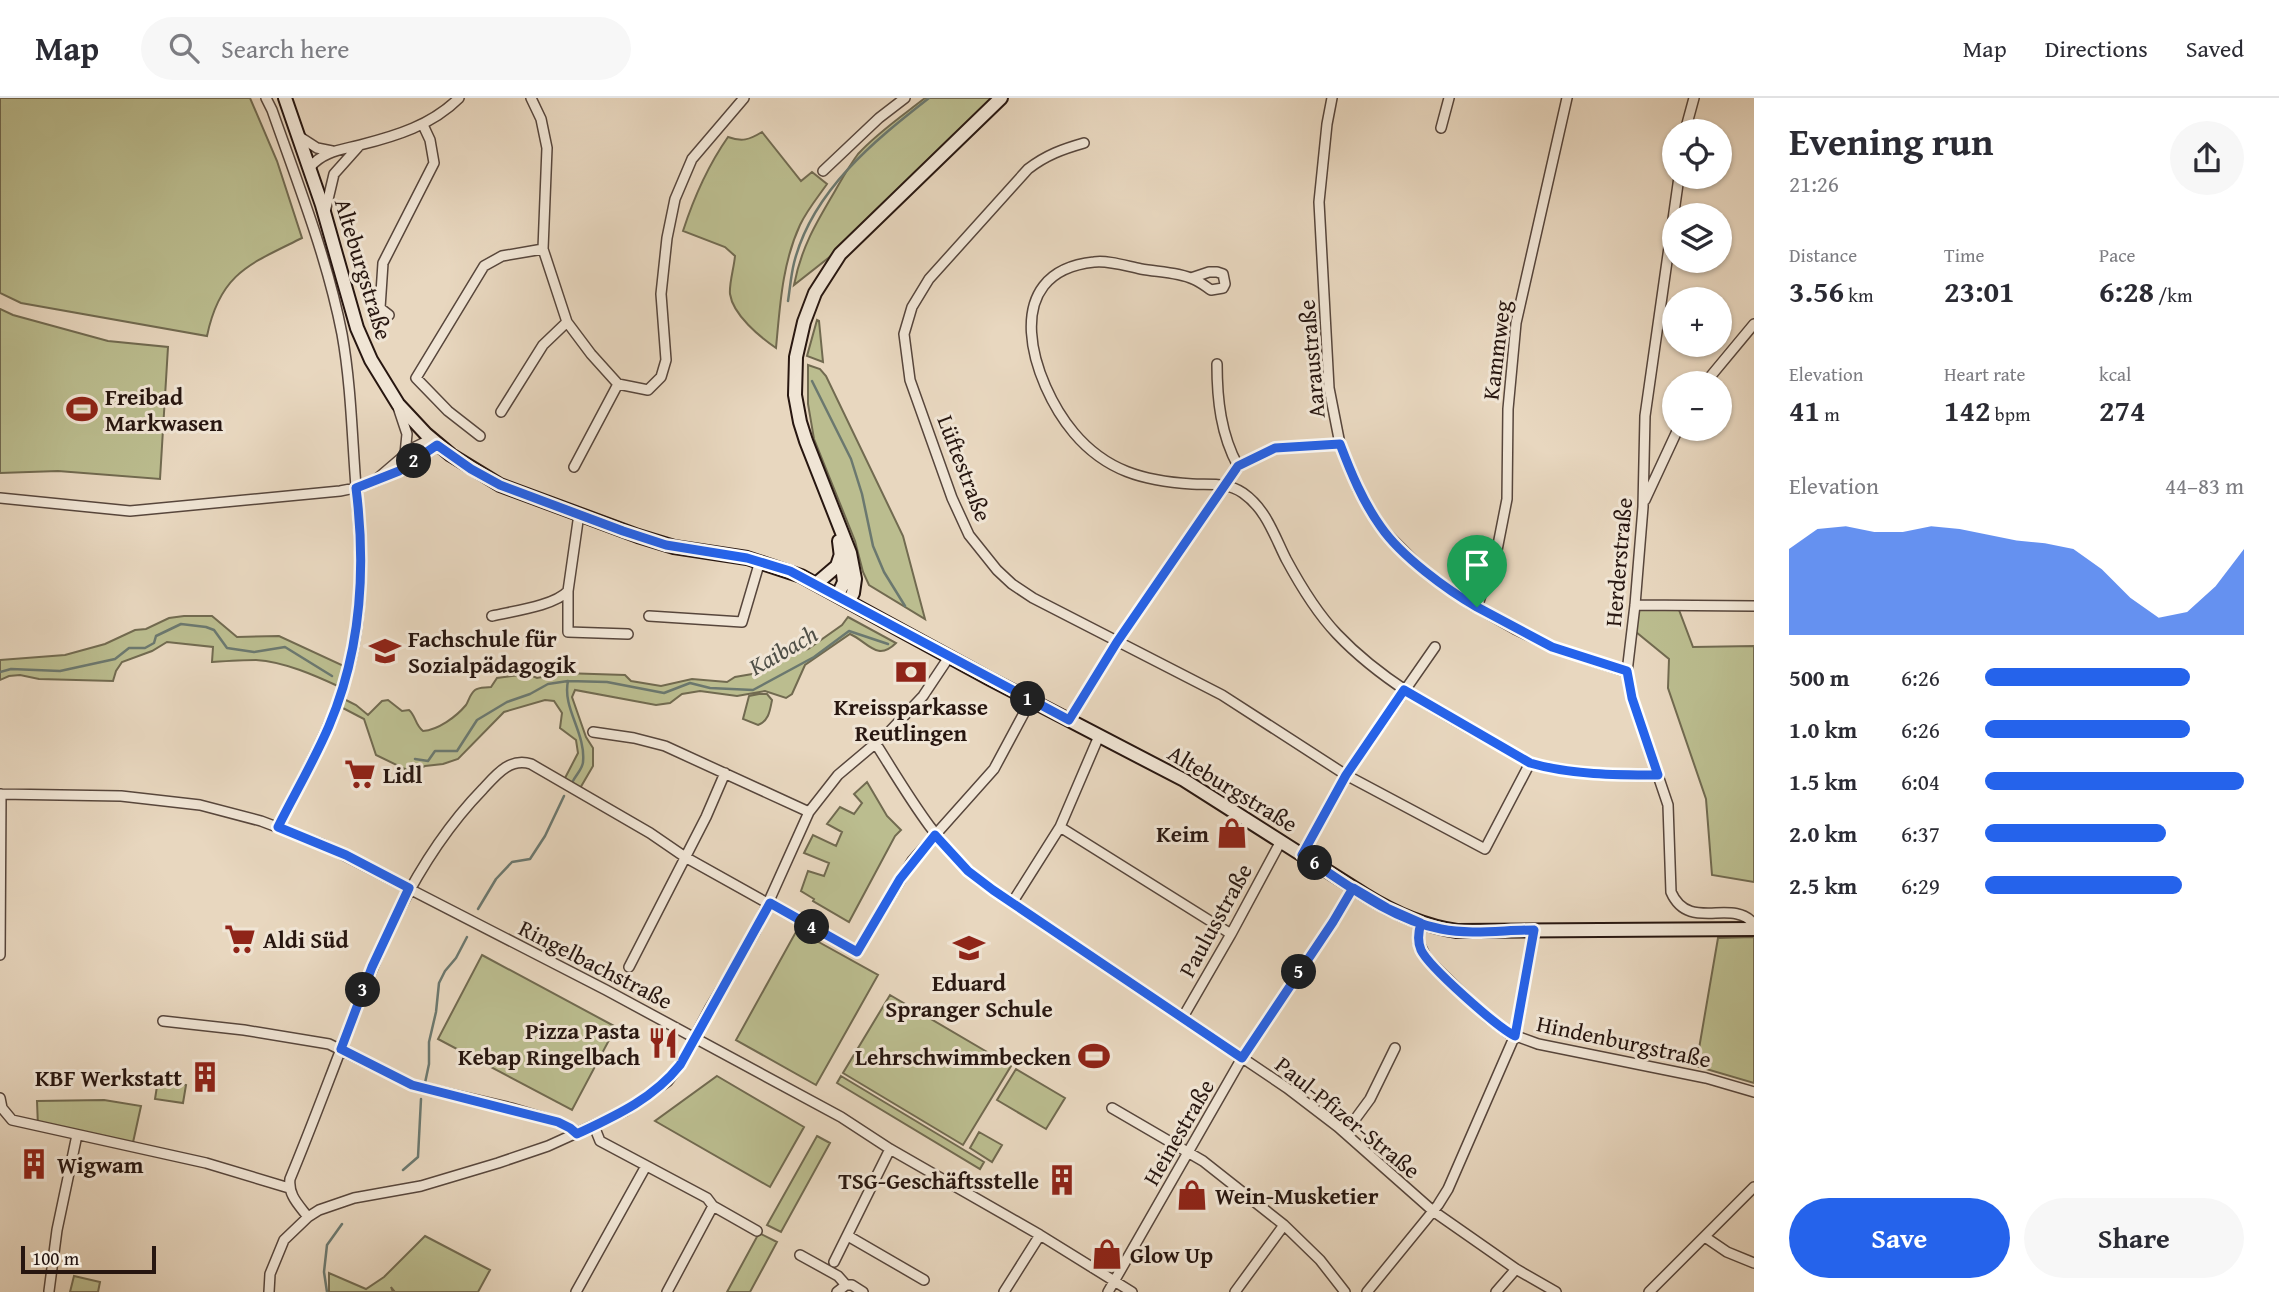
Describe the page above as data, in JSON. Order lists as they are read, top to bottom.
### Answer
{
  "streets": {
    "main road": ["Alteburgstraße"],
    "street": [
      "Kammweg",
      "Aaraustraße",
      "Lüftestraße",
      "Herderstraße",
      "Paulusstraße",
      "Ringelbachstraße",
      "Hindenburgstraße",
      "Paul-Pfizer-Straße",
      "Heinestraße"
    ]
  },
  "crossings": [
    ["Alteburgstraße", "Herderstraße"],
    ["Alteburgstraße", "Paulusstraße"],
    ["Alteburgstraße", "Hindenburgstraße"],
    ["Alteburgstraße", "Heinestraße"],
    ["Kammweg", "Aaraustraße"],
    ["Aaraustraße", "Herderstraße"],
    ["Paulusstraße", "Paul-Pfizer-Straße"],
    ["Ringelbachstraße", "Heinestraße"],
    ["Paul-Pfizer-Straße", "Heinestraße"]
  ],
  "water": ["Kaibach"],
  "places": {
    "sports": ["Freibad Markwasen", "Lehrschwimmbecken"],
    "school or university": ["Fachschule für Sozialpädagogik", "Eduard Spranger Schule"],
    "bank": ["Kreissparkasse Reutlingen"],
    "supermarket": ["Lidl", "Aldi Süd"],
    "shop": ["Keim", "Wein-Musketier", "Glow Up"],
    "restaurant": ["Pizza Pasta Kebap Ringelbach"],
    "building": ["KBF Werkstatt", "Wigwam", "TSG-Geschäftsstelle"]
  },
  "scale_bar": "100 m",
  "page": {
    "header": "Map",
    "search": "Search here",
    "nav": ["Map", "Directions", "Saved"],
    "heading": ["Evening run", "21:26"],
    "map_buttons": ["+", "−"],
    "stats": [
      ["Distance", "3.56 km"],
      ["Time", "23:01"],
      ["Pace", "6:28 /km"],
      ["Elevation", "41 m"],
      ["Heart rate", "142 bpm"],
      ["kcal", "274"]
    ],
    "pins": [
      "2",
      "1",
      "6",
      "4",
      "5",
      "3"
    ],
    "chart": ["Elevation", "44–83 m"],
    "list": [
      {
        "name": "500 m",
        "note": "6:26"
      },
      {
        "name": "1.0 km",
        "note": "6:26"
      },
      {
        "name": "1.5 km",
        "note": "6:04"
      },
      {
        "name": "2.0 km",
        "note": "6:37"
      },
      {
        "name": "2.5 km",
        "note": "6:29"
      }
    ],
    "buttons": ["Save", "Share"],
    "scale": "100 m"
  }
}
